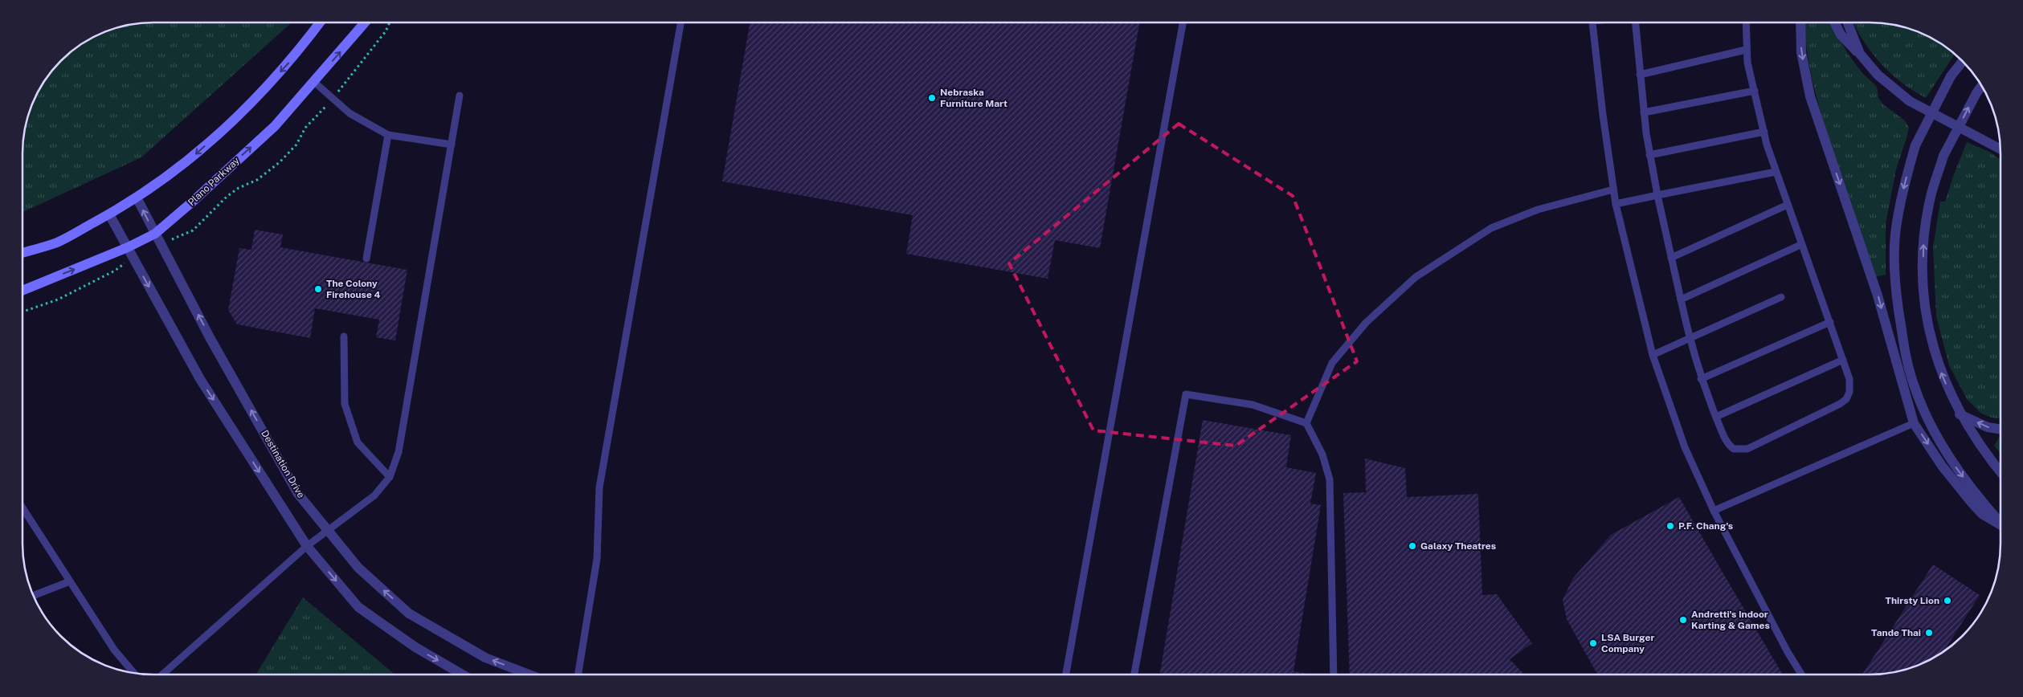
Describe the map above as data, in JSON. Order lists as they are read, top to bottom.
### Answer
{
  "streets": {
    "main road": ["Plano Parkway"],
    "street": ["Destination Drive"]
  },
  "crossings": [
    ["Plano Parkway", "Destination Drive"]
  ],
  "places": [
    "Nebraska Furniture Mart",
    "The Colony Firehouse 4",
    "P.F. Chang's",
    "Galaxy Theatres",
    "Thirsty Lion",
    "Andretti's Indoor Karting & Games",
    "Tande Thai",
    "LSA Burger Company"
  ]
}
